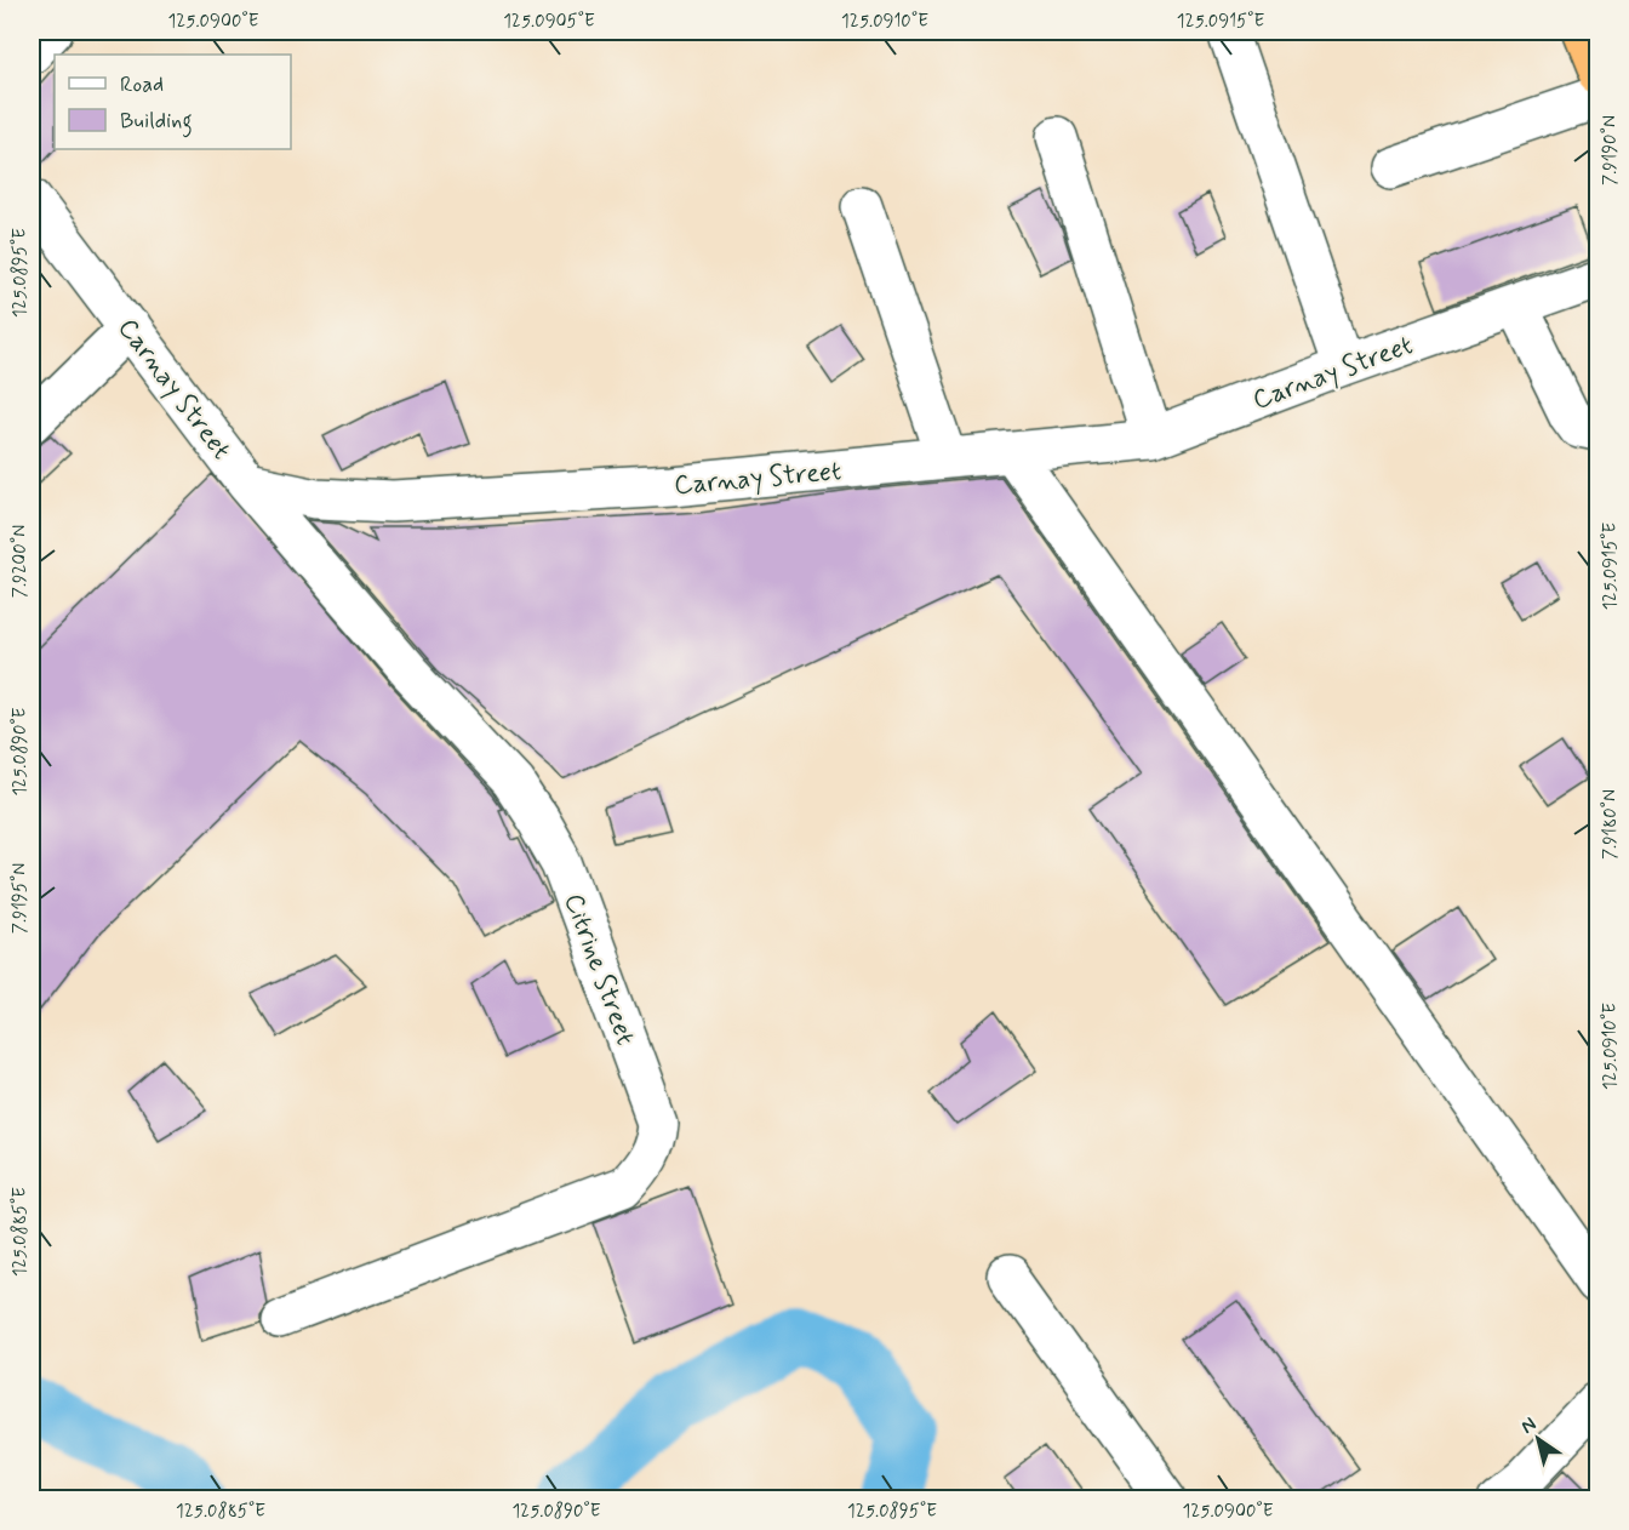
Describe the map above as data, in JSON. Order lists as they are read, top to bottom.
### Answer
{
  "streets": {
    "street": ["Carnay Street", "Citrine Street"]
  },
  "crossings": [
    ["Carnay Street", "Citrine Street"]
  ],
  "legend": ["Road", "Building"],
  "north": "top left",
  "coordinates": [
    "125.0900°E",
    "125.0905°E",
    "125.0910°E",
    "125.0915°E",
    "7.9190°N",
    "125.0895°E",
    "7.9200°N",
    "125.0890°E",
    "7.9180°N",
    "7.9195°N",
    "125.0885°E"
  ]
}
